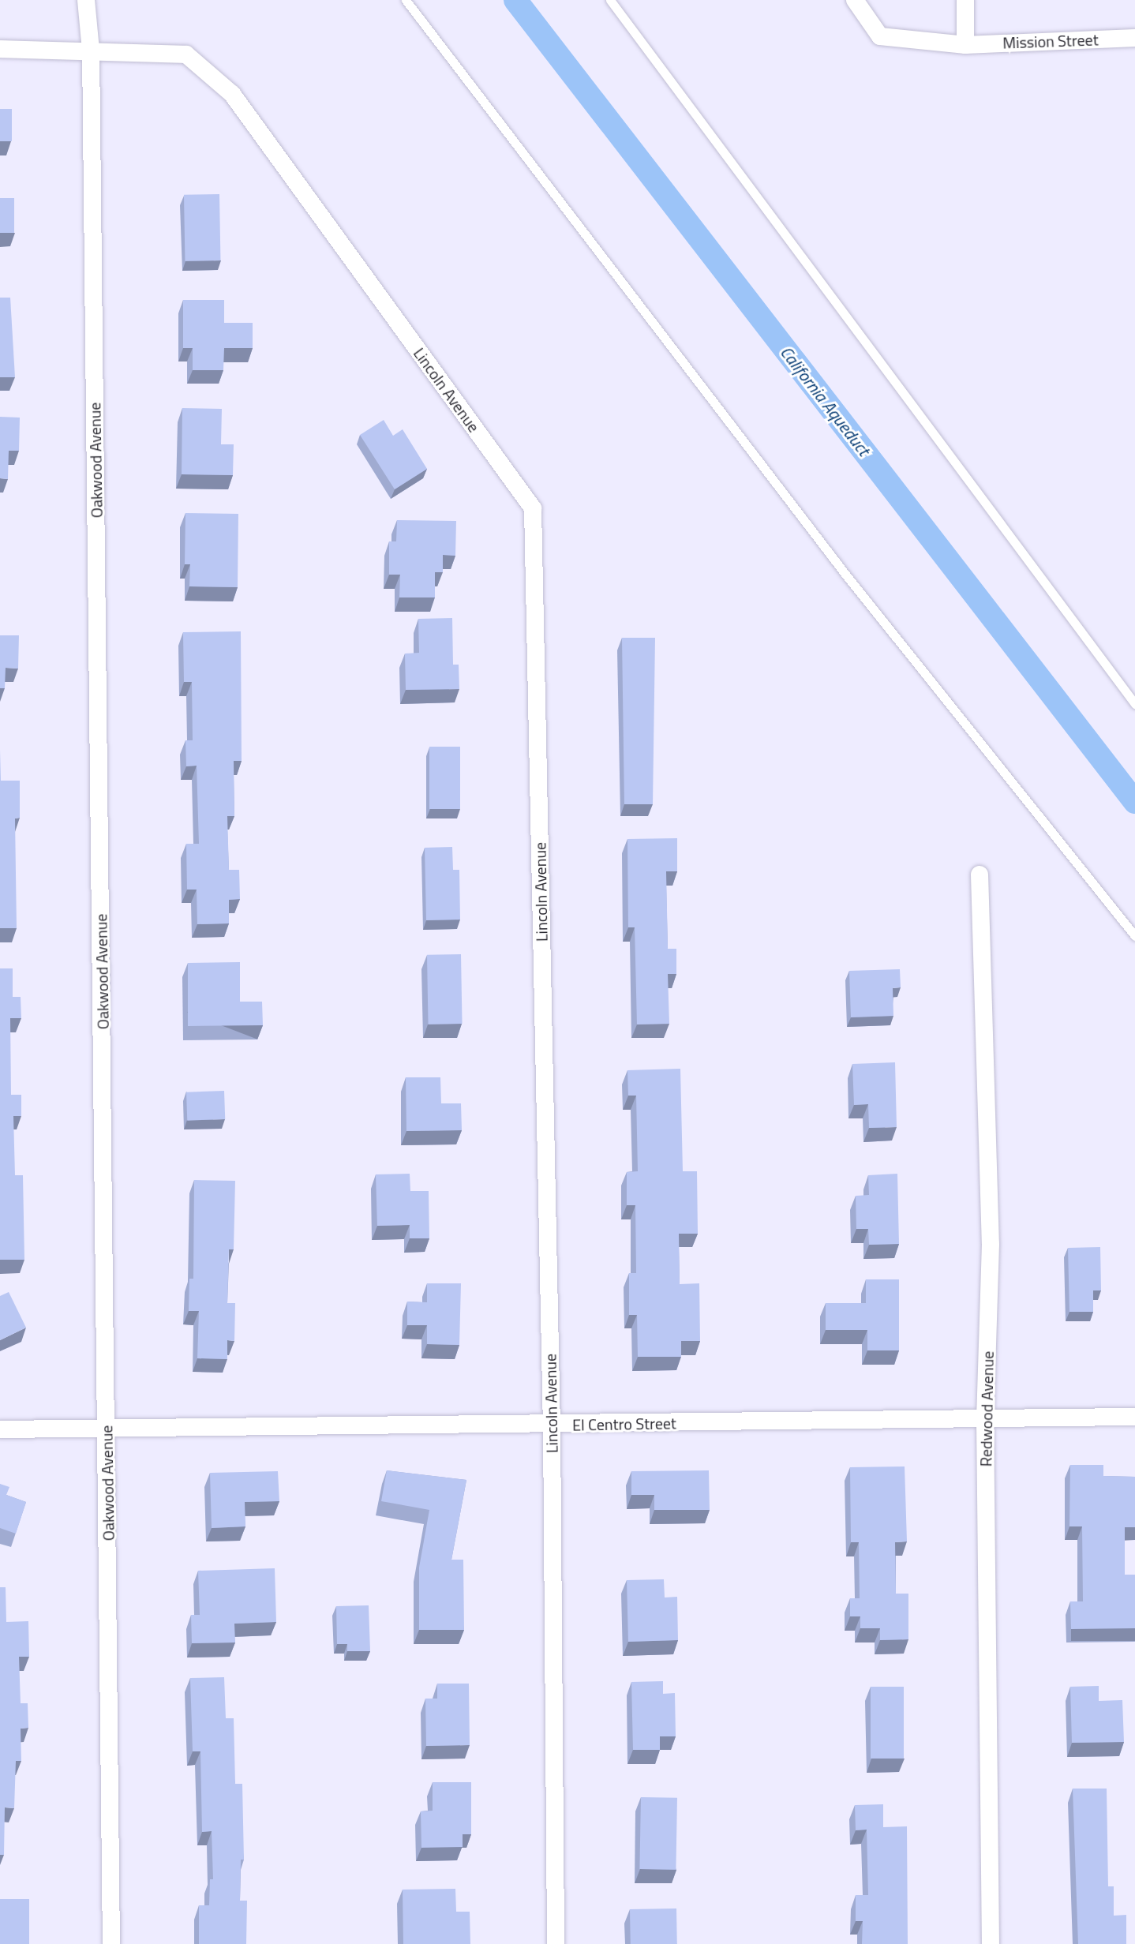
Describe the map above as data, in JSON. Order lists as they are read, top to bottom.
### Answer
{
  "streets": {
    "street": [
      "Mission Street",
      "Lincoln Avenue",
      "Oakwood Avenue",
      "Redwood Avenue",
      "El Centro Street"
    ]
  },
  "crossings": [
    ["Lincoln Avenue", "Oakwood Avenue"],
    ["Lincoln Avenue", "El Centro Street"],
    ["Oakwood Avenue", "El Centro Street"],
    ["Redwood Avenue", "El Centro Street"]
  ],
  "water": ["California Aqueduct"]
}
